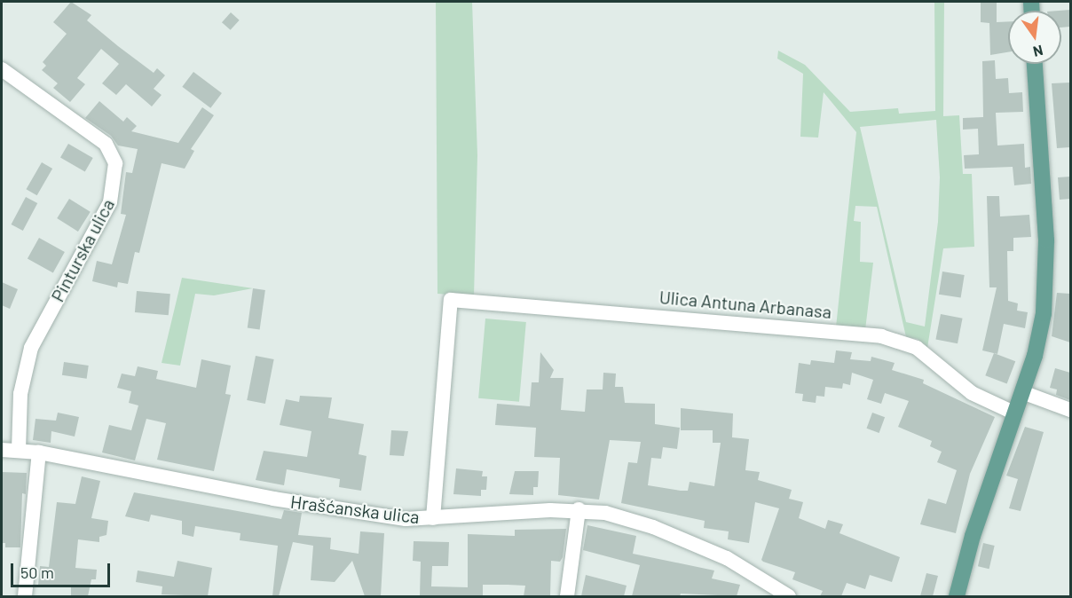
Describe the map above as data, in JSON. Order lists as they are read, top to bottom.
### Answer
{
  "streets": {
    "street": ["Pinturska ulica", "Ulica Antuna Arbanasa", "Hrašćanska ulica"]
  },
  "crossings": [
    ["Pinturska ulica", "Hrašćanska ulica"],
    ["Ulica Antuna Arbanasa", "Hrašćanska ulica"]
  ],
  "scale_bar": "50 m",
  "north": "bottom"
}
